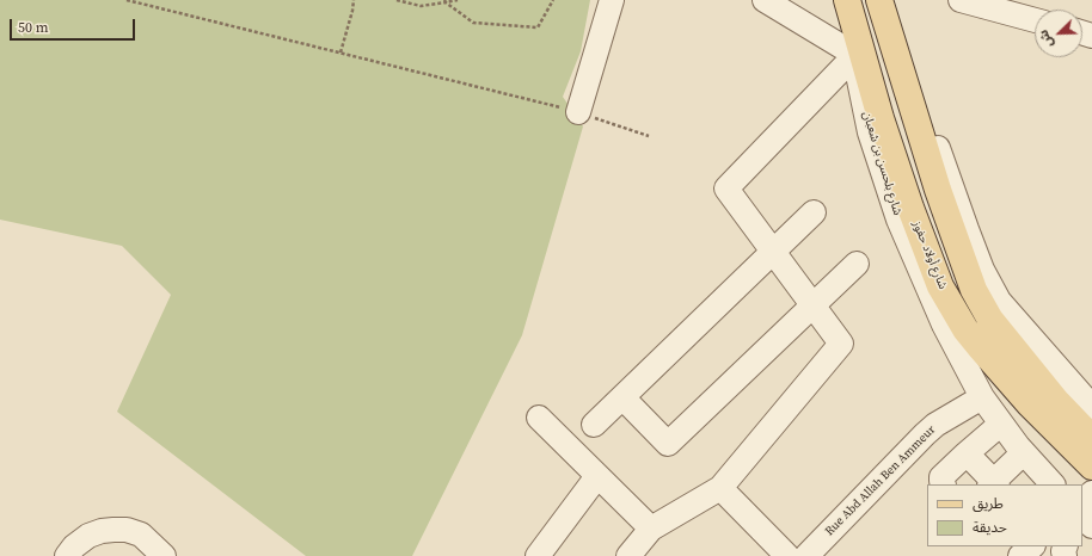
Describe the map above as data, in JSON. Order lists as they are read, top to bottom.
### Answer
{
  "streets": {
    "main road": ["شارع أولاد حفوز"],
    "street": ["شارع بلحسن بن شعبان", "Rue Abd Allah Ben Ammeur"]
  },
  "crossings": [
    ["شارع بلحسن بن شعبان", "شارع أولاد حفوز"],
    ["شارع بلحسن بن شعبان", "Rue Abd Allah Ben Ammeur"]
  ],
  "legend": ["طريق", "حديقة"],
  "scale_bar": "50 m",
  "north": "bottom left"
}
